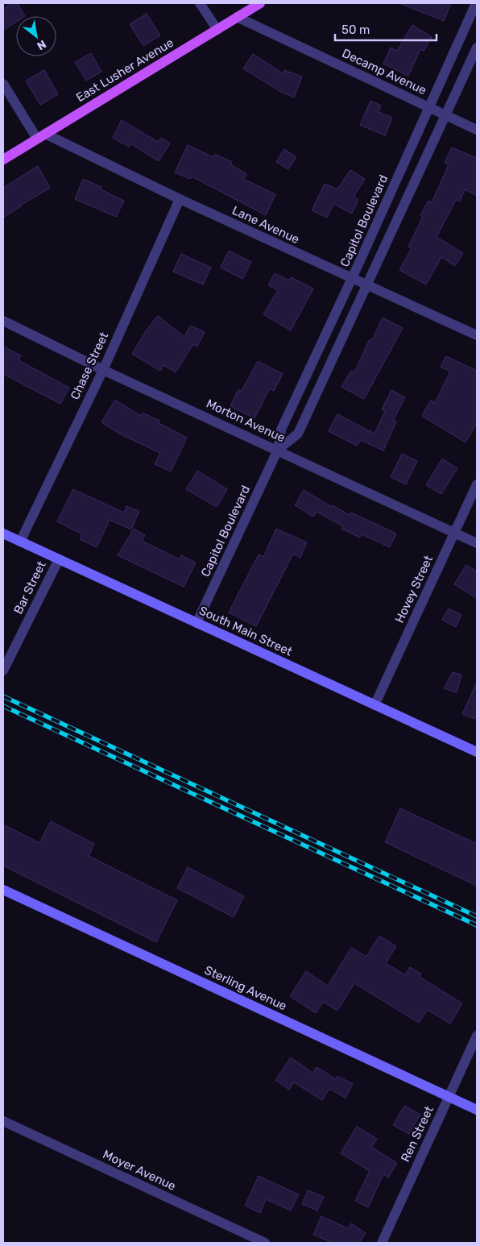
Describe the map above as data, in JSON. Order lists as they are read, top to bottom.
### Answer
{
  "streets": {
    "main road": ["East Lusher Avenue", "South Main Street", "Sterling Avenue"],
    "street": [
      "Decamp Avenue",
      "Capitol Boulevard",
      "Lane Avenue",
      "Chase Street",
      "Morton Avenue",
      "Bar Street",
      "Hovey Street",
      "Ren Street",
      "Moyer Avenue"
    ]
  },
  "crossings": [
    ["East Lusher Avenue", "Decamp Avenue"],
    ["East Lusher Avenue", "Lane Avenue"],
    ["Decamp Avenue", "Capitol Boulevard"],
    ["Capitol Boulevard", "Lane Avenue"],
    ["Capitol Boulevard", "Morton Avenue"],
    ["Capitol Boulevard", "South Main Street"],
    ["Lane Avenue", "Chase Street"],
    ["Chase Street", "Morton Avenue"],
    ["Chase Street", "South Main Street"],
    ["Morton Avenue", "Hovey Street"],
    ["Bar Street", "South Main Street"],
    ["Hovey Street", "South Main Street"],
    ["Sterling Avenue", "Ren Street"]
  ],
  "scale_bar": "50 m",
  "north": "bottom right"
}
